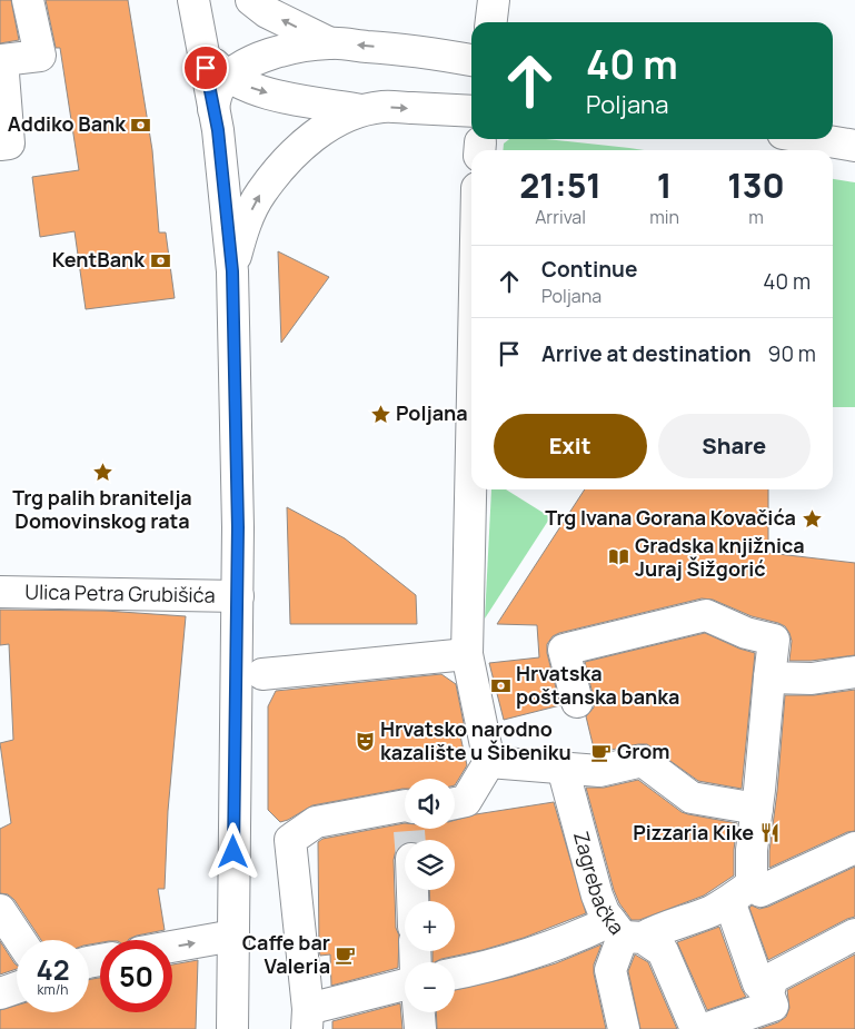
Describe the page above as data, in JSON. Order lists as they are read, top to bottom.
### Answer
{
  "streets": {
    "street": ["Ulica Petra Grubišića", "Zagrebačka"]
  },
  "places": {
    "bank": ["Addiko Bank", "KentBank", "Hrvatska poštanska banka"],
    "place": ["Poljana", "Trg palih branitelja Domovinskog rata", "Trg Ivana Gorana Kovačića"],
    "library": ["Gradska knjižnica Juraj Šižgorić"],
    "theatre": ["Hrvatsko narodno kazalište u Šibeniku"],
    "cafe": ["Grom", "Caffe bar Valeria"],
    "restaurant": ["Pizzaria Kike"]
  },
  "page": {
    "turn": ["40 m", "Poljana"],
    "eta": [
      "21:51",
      "Arrival",
      "1",
      "min",
      "130",
      "m"
    ],
    "list": [
      {
        "name": "Continue",
        "note": "Poljana",
        "value": "40 m"
      },
      {
        "name": "Arrive at destination",
        "value": "90 m"
      }
    ],
    "buttons": ["Exit", "Share"],
    "map_buttons": ["+", "−"],
    "speed": "42 km/h",
    "limit": "50"
  }
}
